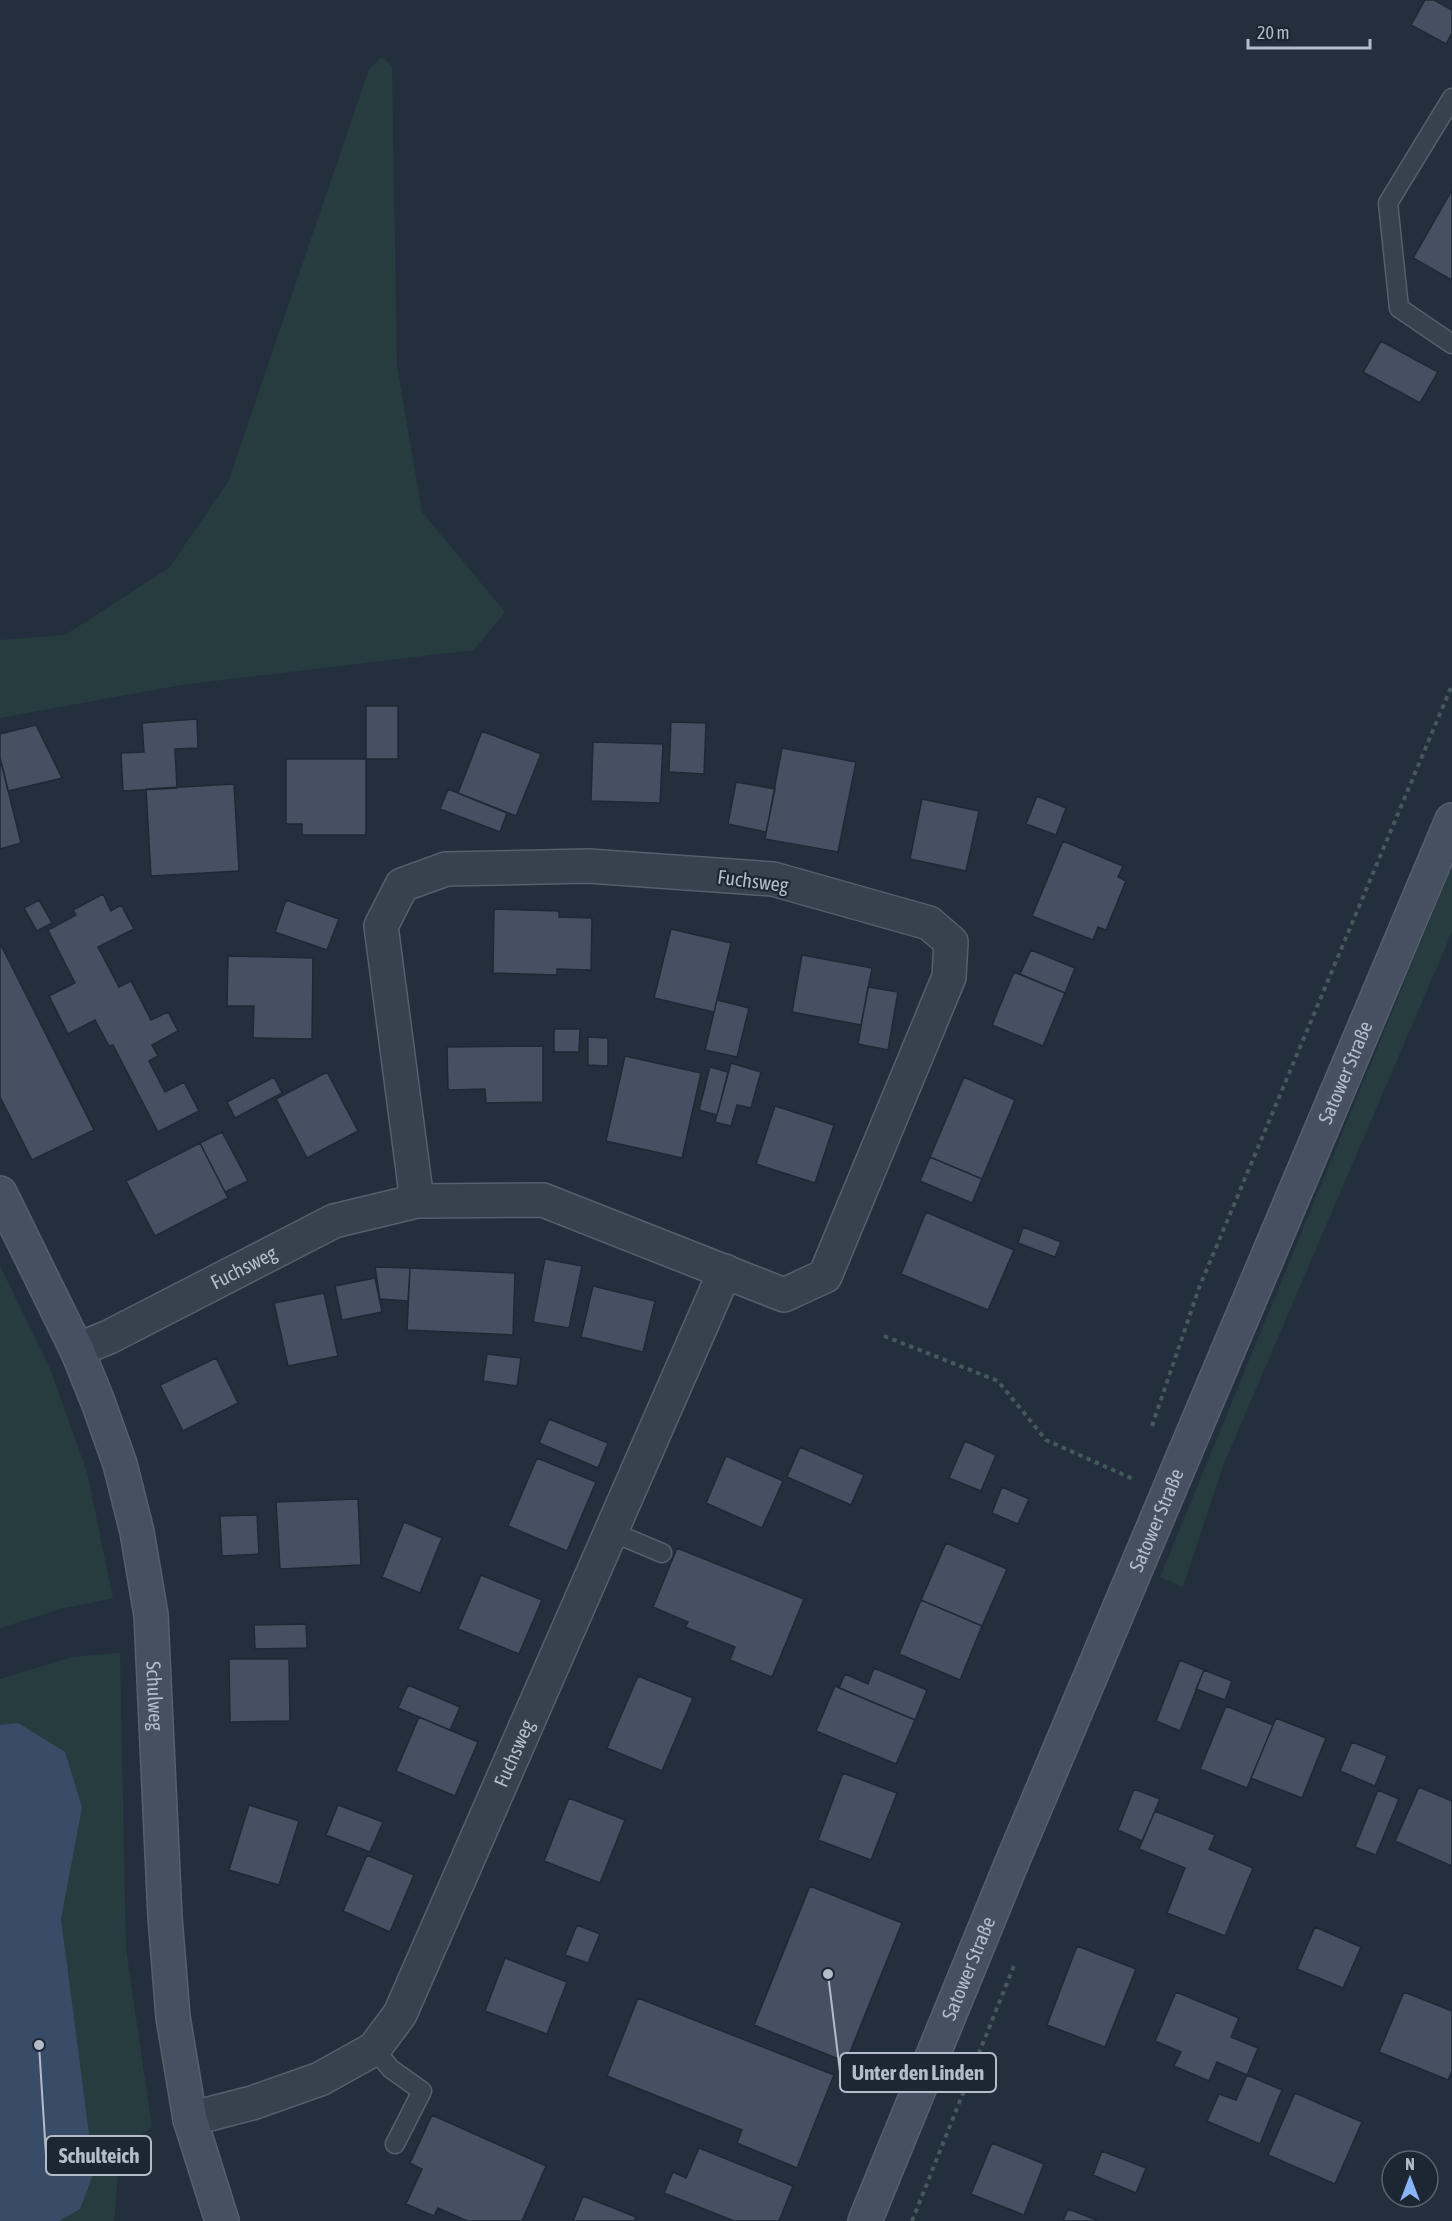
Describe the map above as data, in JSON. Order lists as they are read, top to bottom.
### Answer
{
  "streets": {
    "main road": ["Satower Straße", "Schulweg"],
    "street": ["Fuchsweg"]
  },
  "crossings": [
    ["Fuchsweg", "Schulweg"]
  ],
  "places": ["Unter den Linden", "Schulteich"],
  "scale_bar": "20 m",
  "north": "top"
}
